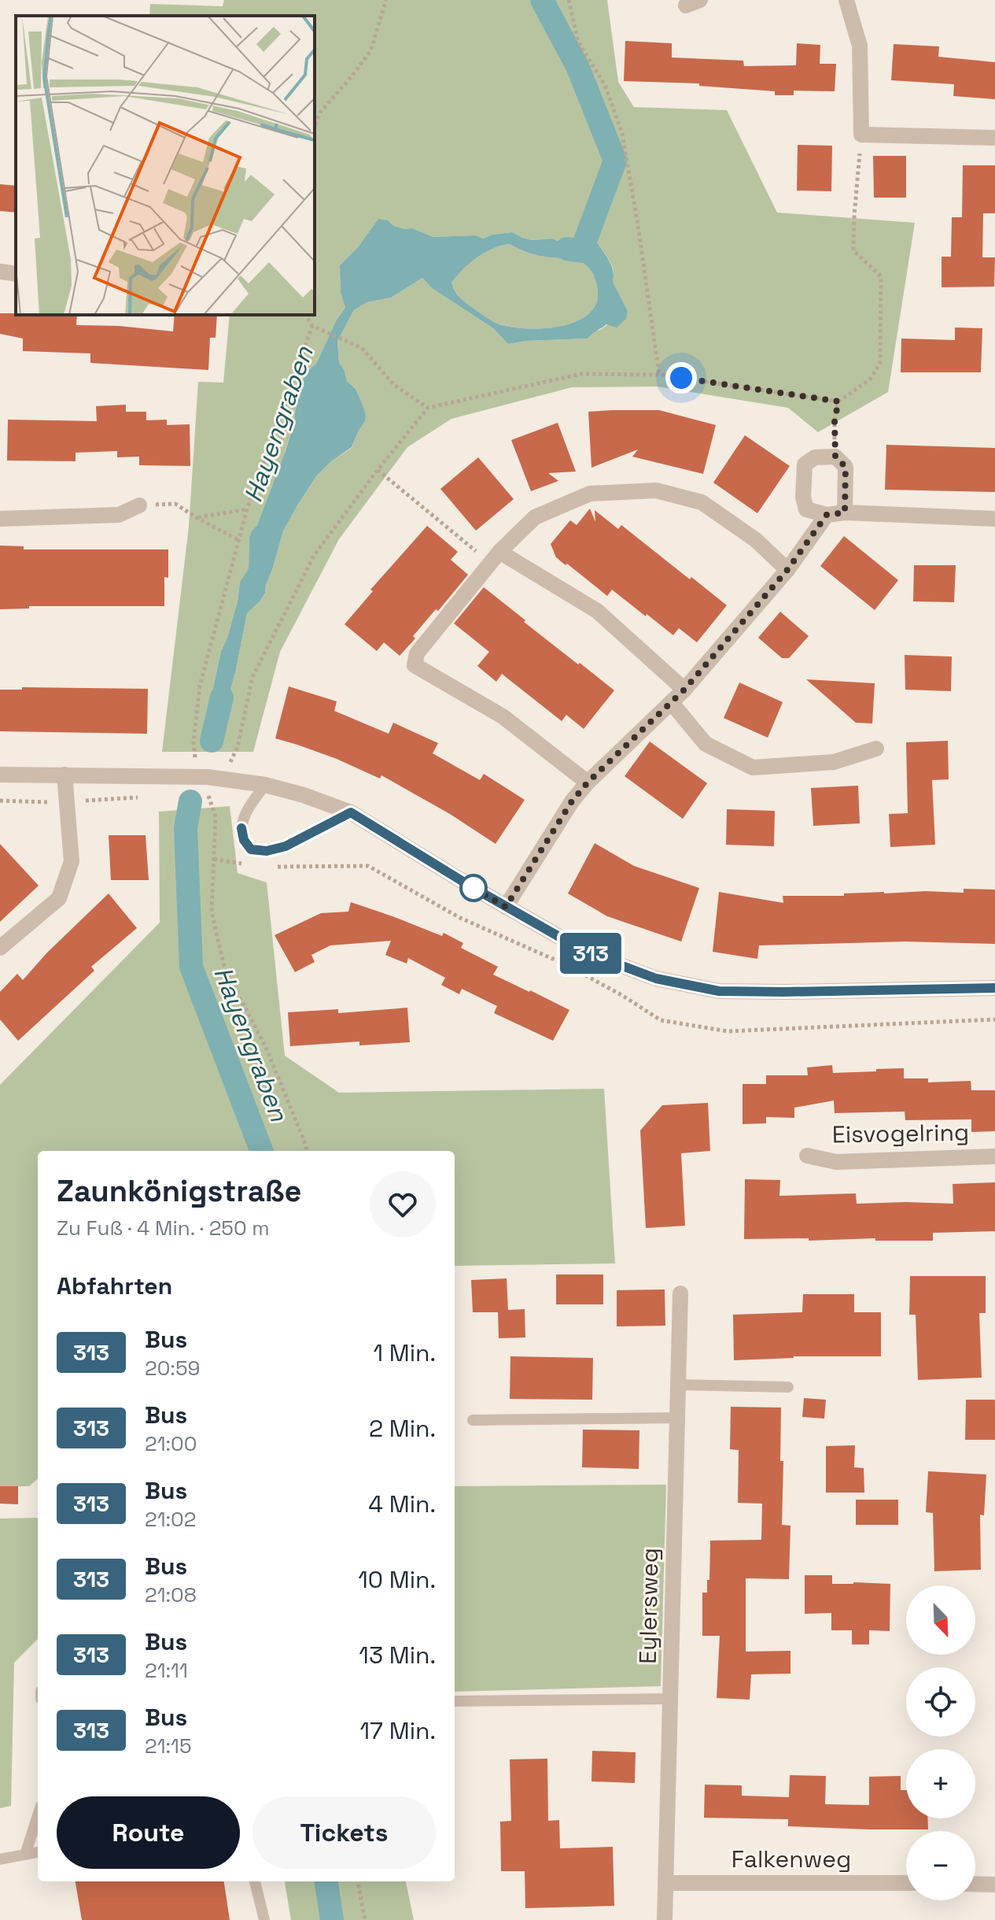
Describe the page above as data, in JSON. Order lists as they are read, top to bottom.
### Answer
{
  "streets": {
    "street": ["Eisvogelring", "Eylersweg", "Falkenweg"]
  },
  "crossings": [
    ["Eylersweg", "Falkenweg"]
  ],
  "water": ["Hayengraben"],
  "lines": ["bus line 313"],
  "north": "bottom right",
  "page": {
    "on_map": "313",
    "heading": [
      ["Zaunkönigstraße", "Zu Fuß · 4 Min. · 250 m"],
      "Abfahrten"
    ],
    "list": [
      {
        "mark": "313",
        "name": "Bus",
        "note": "20:59",
        "value": "1 Min."
      },
      {
        "mark": "313",
        "name": "Bus",
        "note": "21:00",
        "value": "2 Min."
      },
      {
        "mark": "313",
        "name": "Bus",
        "note": "21:02",
        "value": "4 Min."
      },
      {
        "mark": "313",
        "name": "Bus",
        "note": "21:08",
        "value": "10 Min."
      },
      {
        "mark": "313",
        "name": "Bus",
        "note": "21:11",
        "value": "13 Min."
      },
      {
        "mark": "313",
        "name": "Bus",
        "note": "21:15",
        "value": "17 Min."
      }
    ],
    "map_buttons": ["+", "−"],
    "buttons": ["Route", "Tickets"]
  }
}
